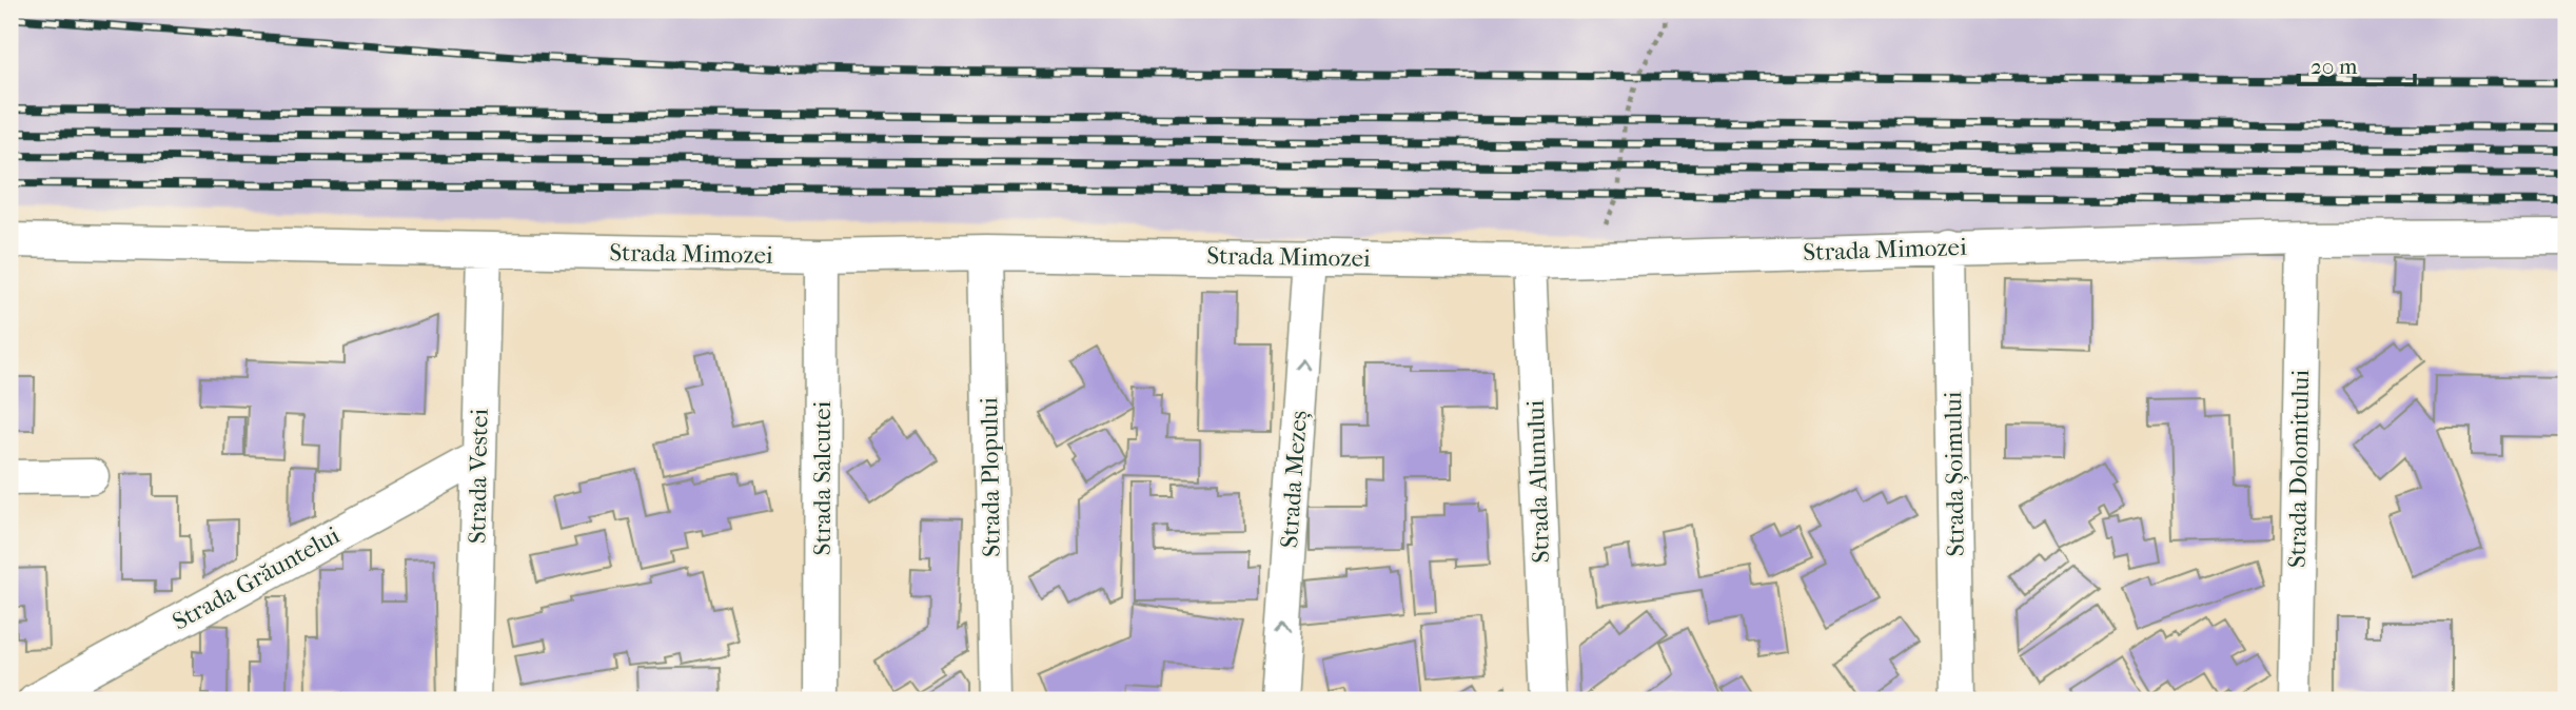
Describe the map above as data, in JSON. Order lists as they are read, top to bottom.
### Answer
{
  "streets": {
    "street": [
      "Strada Mimozei",
      "Strada Dolomitului",
      "Strada Șoimului",
      "Strada Vestei",
      "Strada Plopului",
      "Strada Salcutei",
      "Strada Mezeș",
      "Strada Alunului",
      "Strada Grăuntelui"
    ]
  },
  "crossings": [
    ["Strada Mimozei", "Strada Dolomitului"],
    ["Strada Mimozei", "Strada Șoimului"],
    ["Strada Mimozei", "Strada Vestei"],
    ["Strada Mimozei", "Strada Plopului"],
    ["Strada Mimozei", "Strada Salcutei"],
    ["Strada Mimozei", "Strada Mezeș"],
    ["Strada Mimozei", "Strada Alunului"],
    ["Strada Vestei", "Strada Grăuntelui"]
  ],
  "one_way": ["Strada Mezeș"],
  "scale_bar": "20 m"
}
